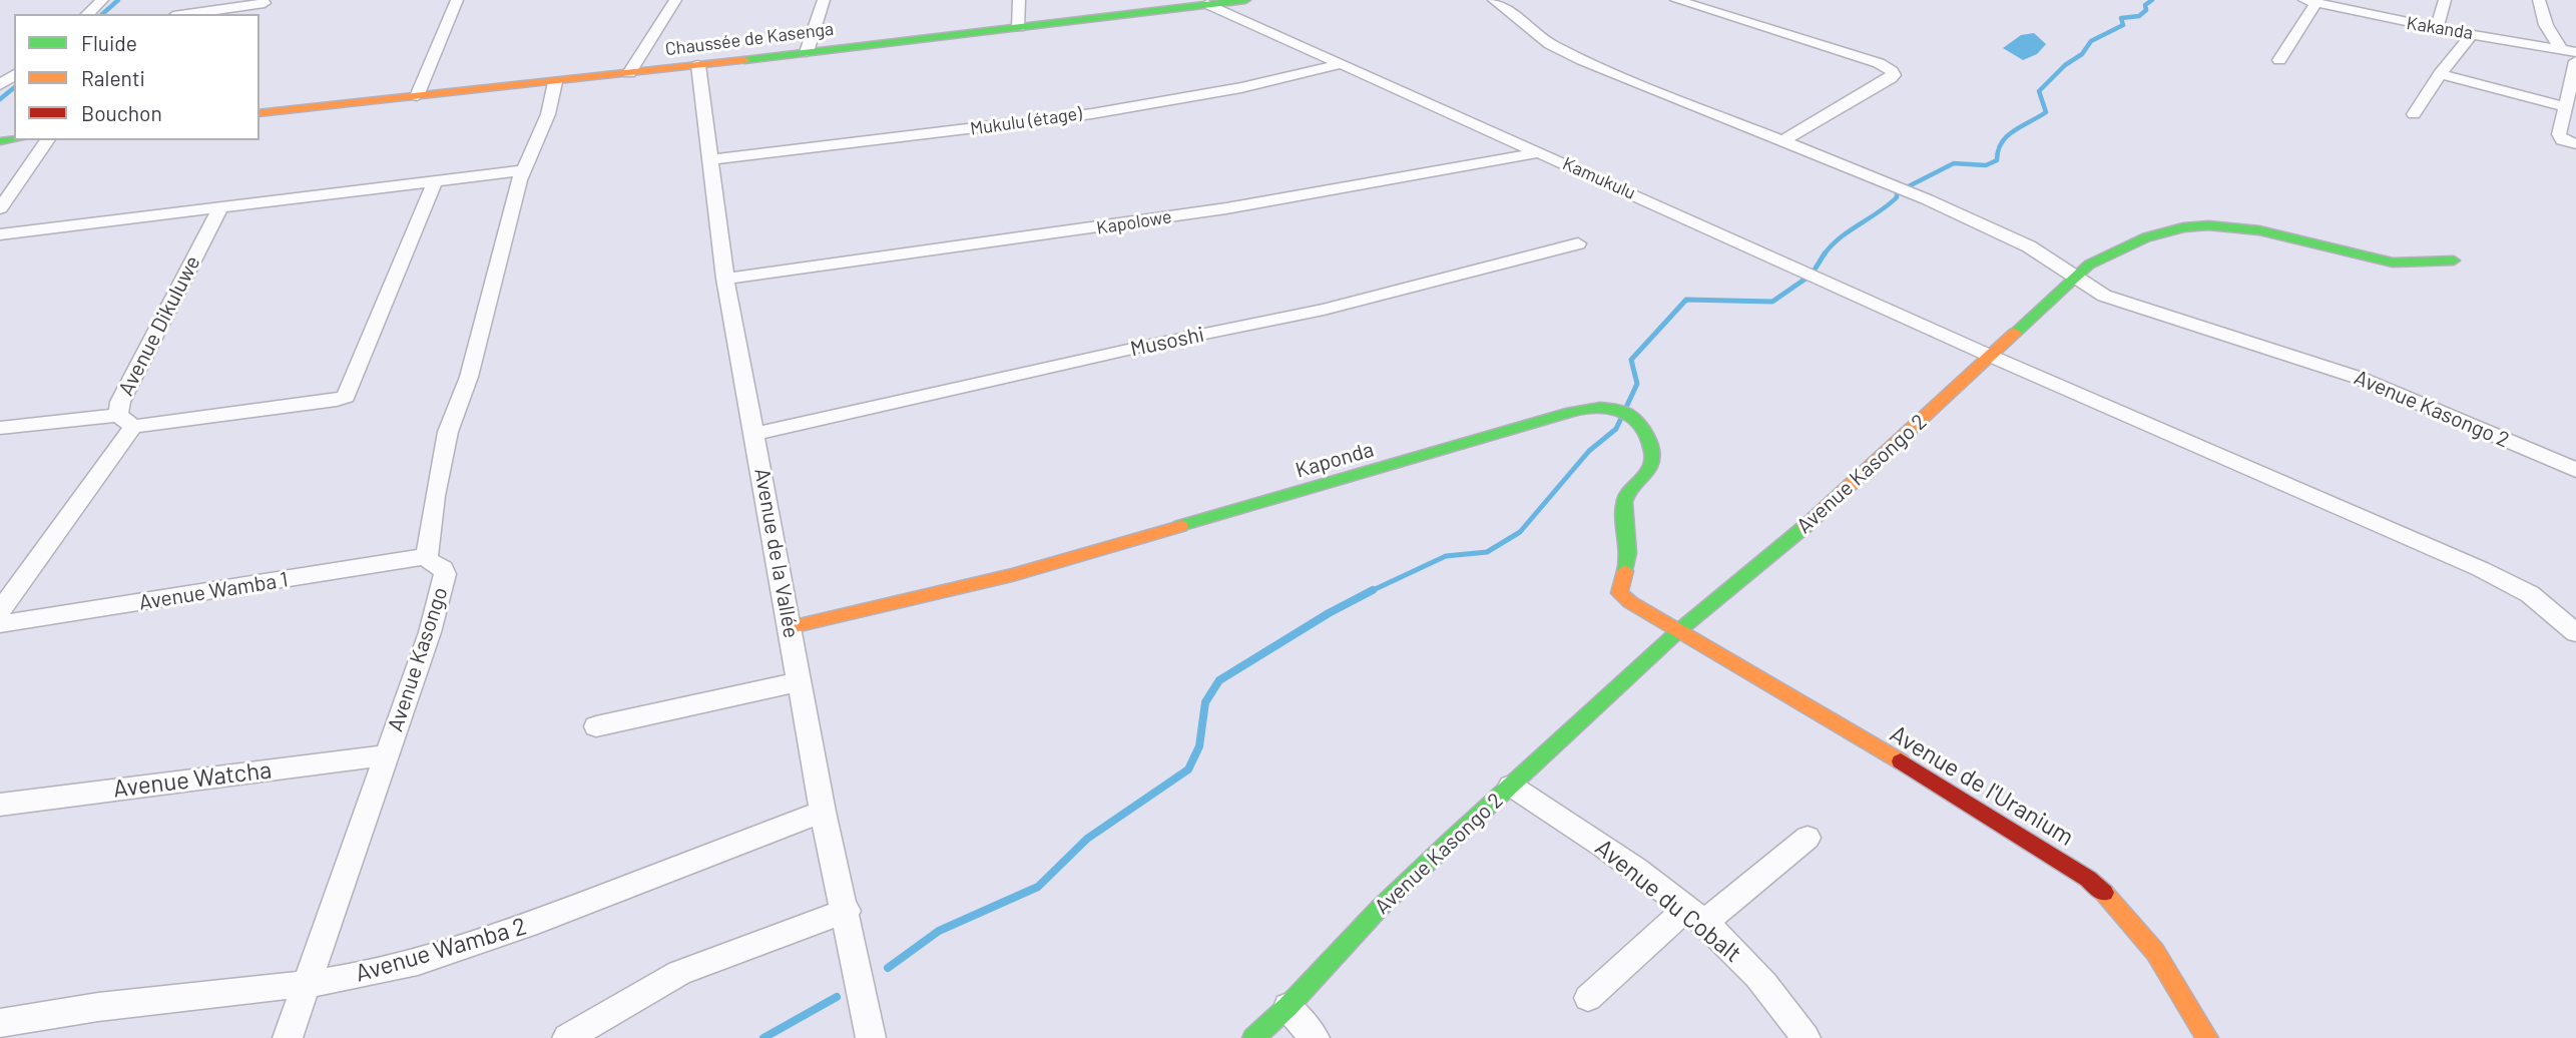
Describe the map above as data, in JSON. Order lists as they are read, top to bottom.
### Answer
{
  "streets": {
    "street": [
      "Kakanda",
      "Chaussée de Kasenga",
      "Mukulu (étage)",
      "Kamukulu",
      "Kapolowe",
      "Avenue Dikuluwe",
      "Musoshi",
      "Avenue Kasongo 2",
      "Kaponda",
      "Avenue de la Vallée",
      "Avenue Wamba 1",
      "Avenue Kasongo",
      "Avenue Watcha",
      "Avenue de l'Uranium",
      "Avenue du Cobalt",
      "Avenue Wamba 2"
    ]
  },
  "crossings": [
    ["Chaussée de Kasenga", "Kamukulu"],
    ["Chaussée de Kasenga", "Avenue de la Vallée"],
    ["Chaussée de Kasenga", "Avenue Kasongo"],
    ["Mukulu (étage)", "Kamukulu"],
    ["Mukulu (étage)", "Avenue de la Vallée"],
    ["Kamukulu", "Kapolowe"],
    ["Kamukulu", "Avenue Kasongo 2"],
    ["Kapolowe", "Avenue de la Vallée"],
    ["Musoshi", "Avenue de la Vallée"],
    ["Avenue Kasongo 2", "Kaponda"],
    ["Avenue Kasongo 2", "Avenue de l'Uranium"],
    ["Avenue Kasongo 2", "Avenue du Cobalt"],
    ["Kaponda", "Avenue de la Vallée"],
    ["Kaponda", "Avenue de l'Uranium"],
    ["Avenue de la Vallée", "Avenue Wamba 2"],
    ["Avenue Wamba 1", "Avenue Kasongo"],
    ["Avenue Kasongo", "Avenue Watcha"],
    ["Avenue Kasongo", "Avenue Wamba 2"]
  ],
  "legend": ["Fluide", "Ralenti", "Bouchon"]
}
